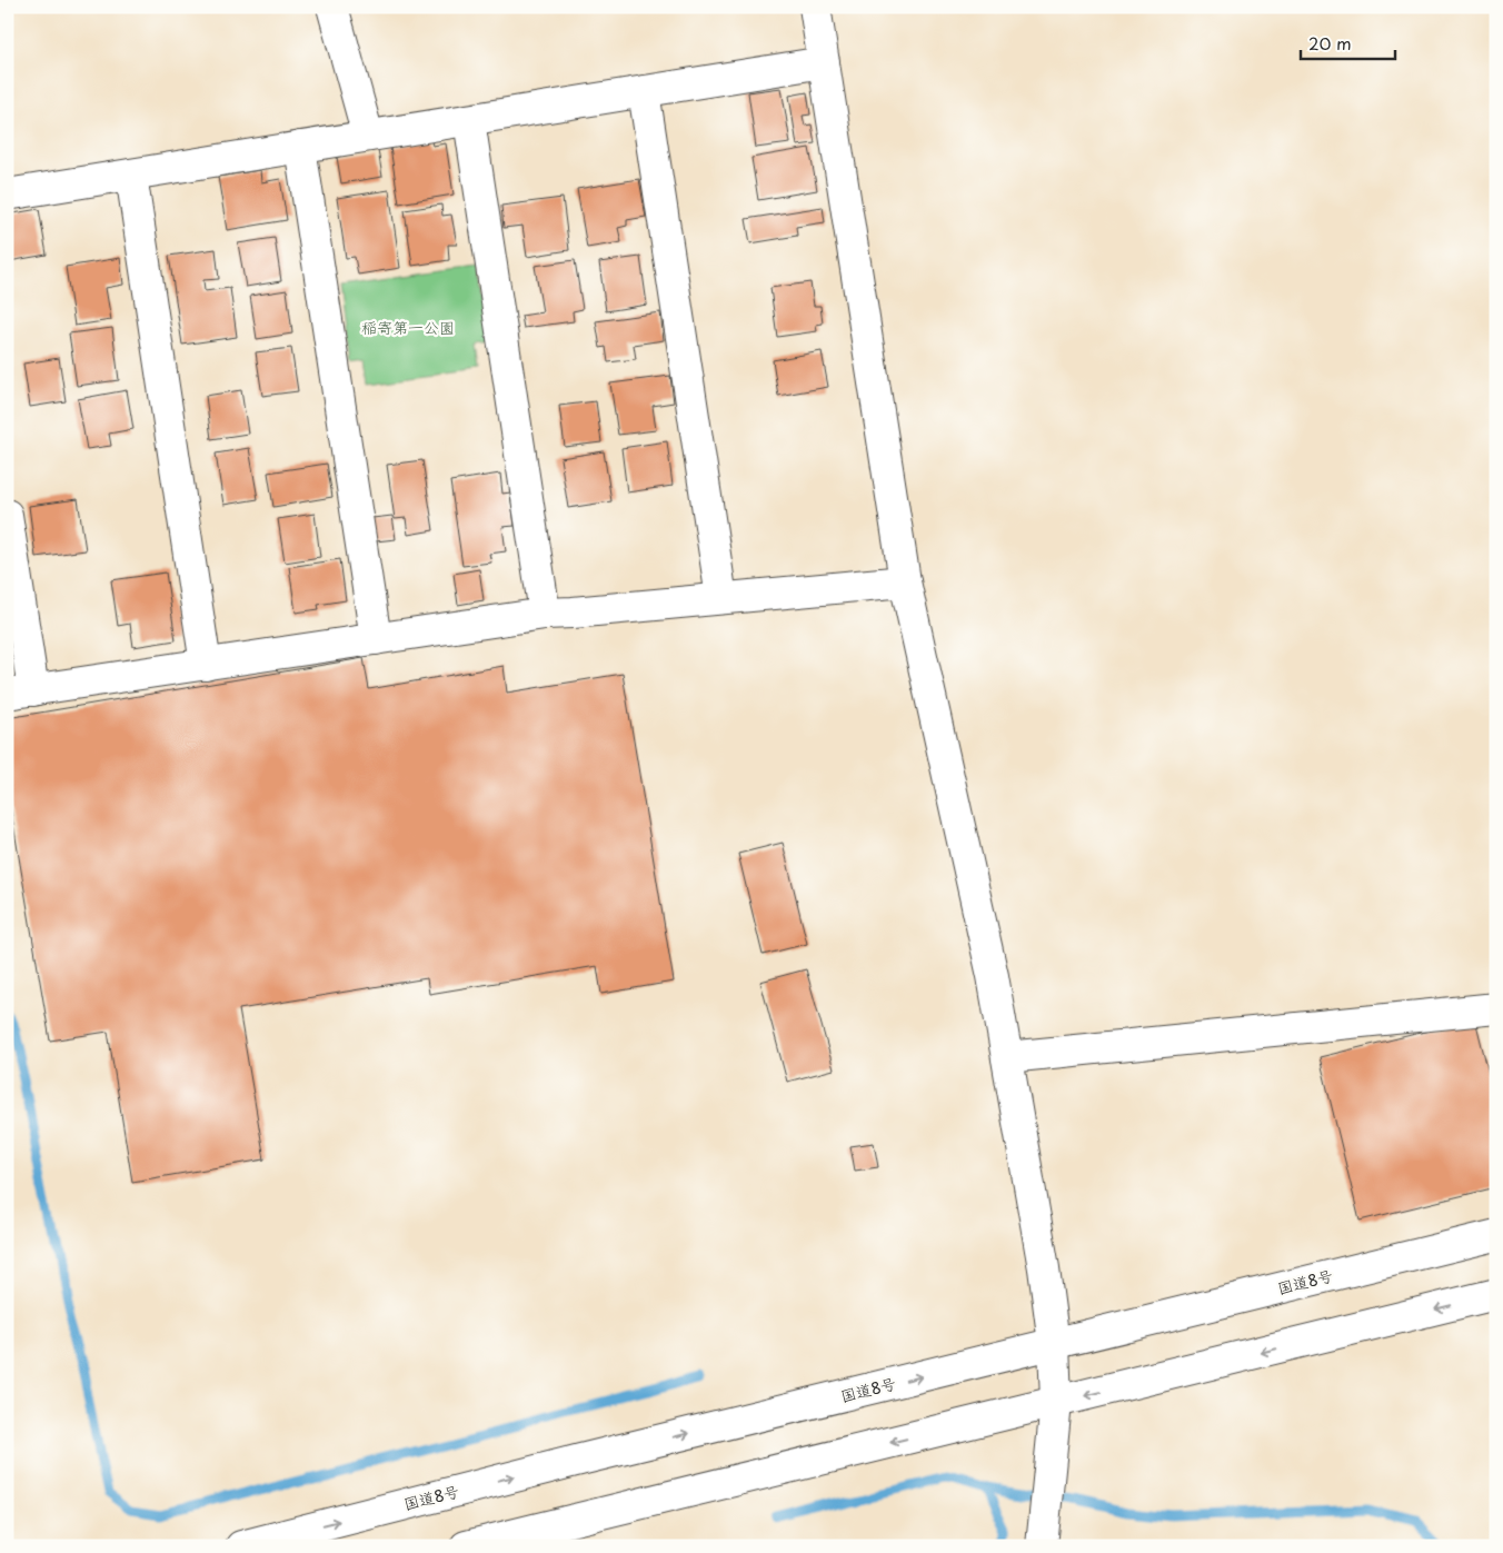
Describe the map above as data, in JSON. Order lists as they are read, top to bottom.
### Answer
{
  "streets": {
    "main road": ["国道8号"]
  },
  "parks": ["稲寄第一公園"],
  "scale_bar": "20 m"
}
